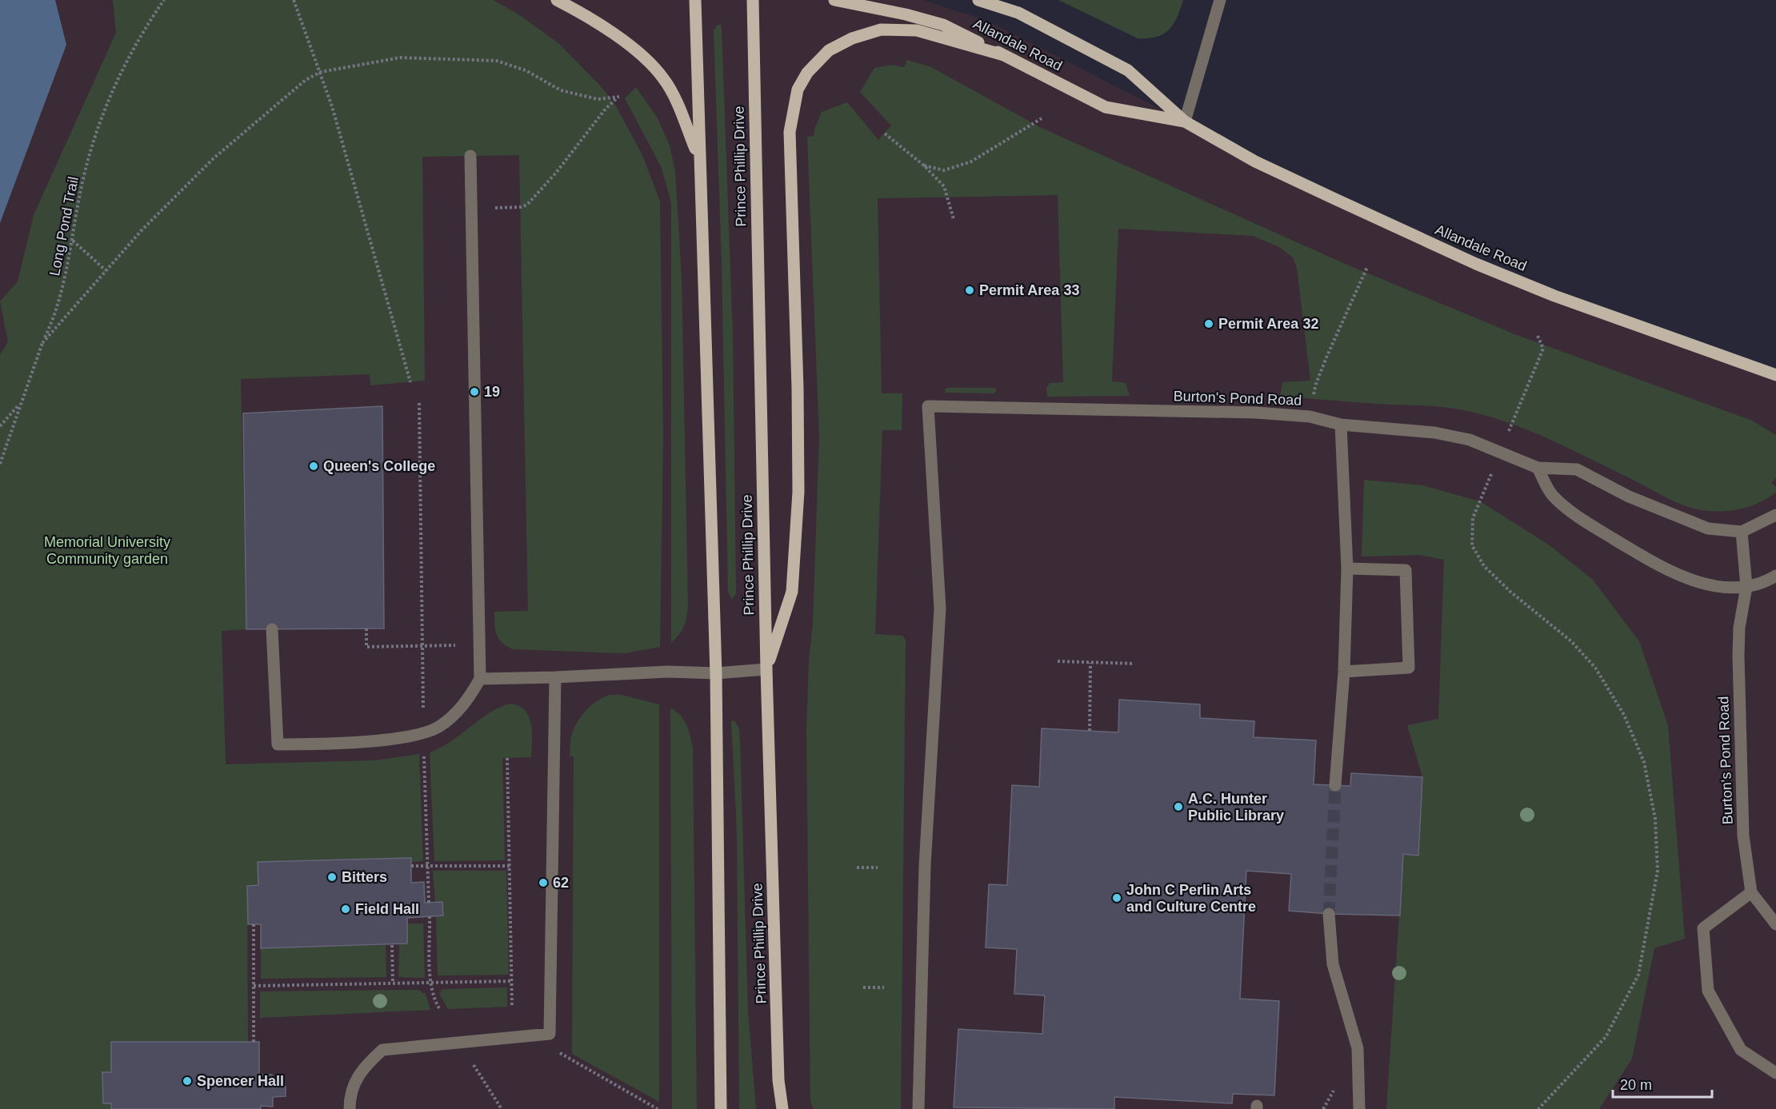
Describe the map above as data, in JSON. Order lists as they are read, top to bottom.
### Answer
{
  "streets": {
    "main road": ["Allandale Road", "Prince Phillip Drive"],
    "street": ["Burton's Pond Road"],
    "path": ["Long Pond Trail"]
  },
  "parks": ["Memorial University Community garden"],
  "places": [
    "Permit Area 33",
    "Permit Area 32",
    "19",
    "Queen's College",
    "A.C. Hunter Public Library",
    "Bitters",
    "62",
    "John C Perlin Arts and Culture Centre",
    "Field Hall",
    "Spencer Hall"
  ],
  "scale_bar": "20 m"
}
